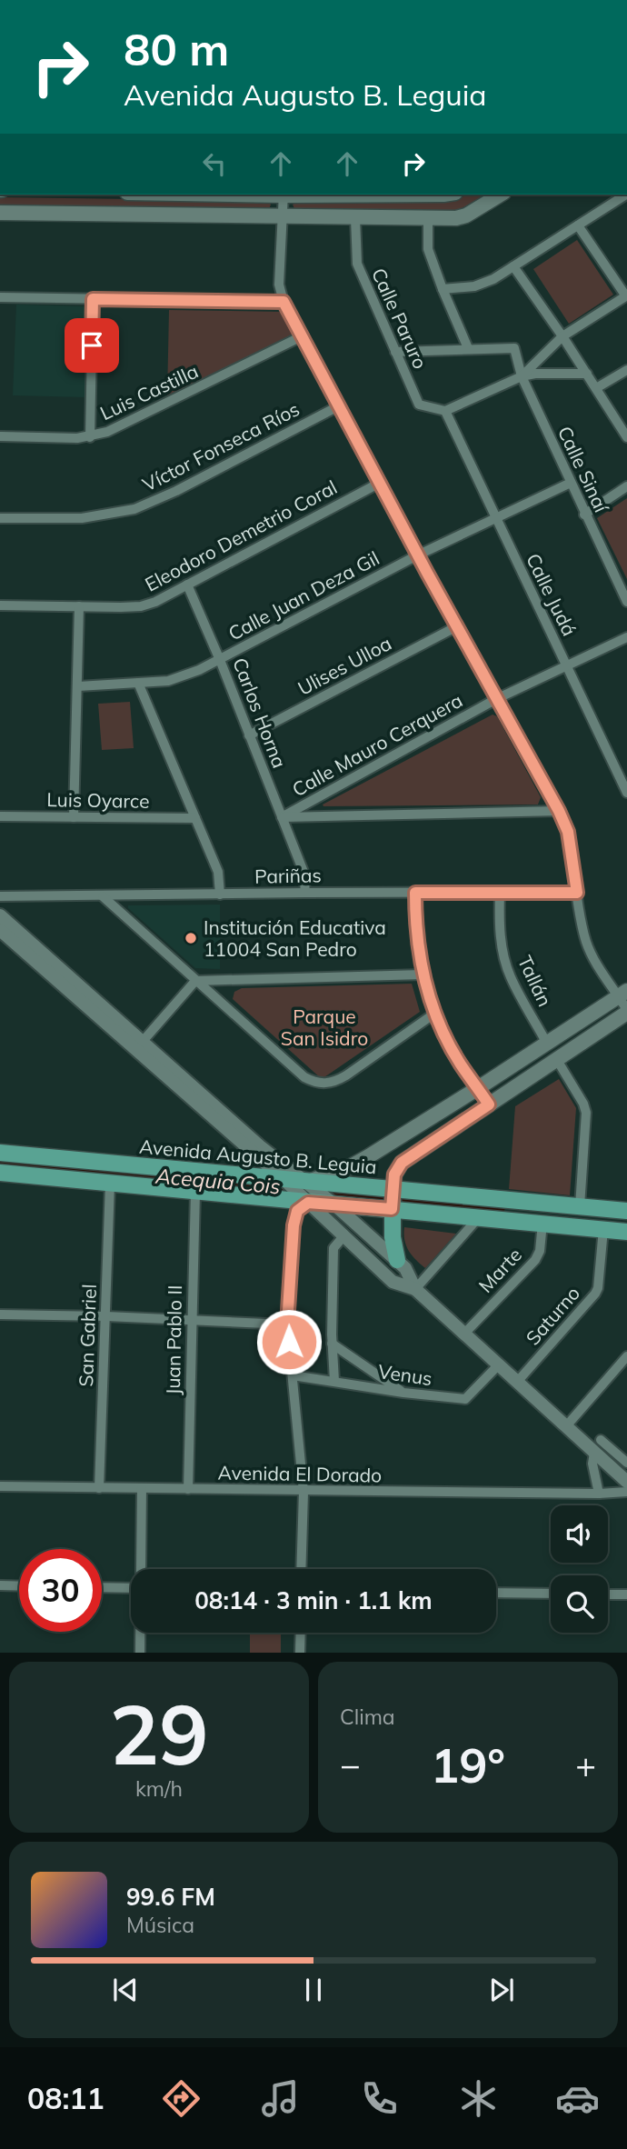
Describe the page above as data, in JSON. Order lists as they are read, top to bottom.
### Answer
{
  "streets": {
    "main road": ["Avenida Augusto B. Leguia"],
    "street": [
      "Calle Paruro",
      "Luis Castilla",
      "Víctor Fonseca Ríos",
      "Calle Sinaí",
      "Eleodoro Demetrio Coral",
      "Calle Judá",
      "Calle Juan Deza Gil",
      "Ulises Ulloa",
      "Carlos Horna",
      "Calle Mauro Cerquera",
      "Luis Oyarce",
      "Pariñas",
      "Tallán",
      "Marte",
      "Saturno",
      "San Gabriel",
      "Juan Pablo II",
      "Venus",
      "Avenida El Dorado"
    ]
  },
  "crossings": [
    ["Calle Paruro", "Calle Judá"],
    ["Calle Sinaí", "Calle Juan Deza Gil"],
    ["Eleodoro Demetrio Coral", "Carlos Horna"],
    ["Calle Judá", "Calle Juan Deza Gil"],
    ["Calle Judá", "Calle Mauro Cerquera"],
    ["Calle Juan Deza Gil", "Carlos Horna"],
    ["Ulises Ulloa", "Carlos Horna"],
    ["Carlos Horna", "Calle Mauro Cerquera"],
    ["Carlos Horna", "Pariñas"],
    ["Pariñas", "Tallán"],
    ["San Gabriel", "Avenida El Dorado"],
    ["Juan Pablo II", "Avenida El Dorado"]
  ],
  "water": ["Acequia Cois"],
  "parks": ["Parque San Isidro"],
  "places": ["Institución Educativa 11004 San Pedro"],
  "page": {
    "turn": ["80 m", "Avenida Augusto B. Leguia"],
    "limit": "30",
    "trip": "08:14 · 3 min · 1.1 km",
    "tile": [
      ["29", "km/h"],
      "Clima"
    ],
    "heat": ["−", "19°", "+"],
    "song": ["99.6 FM", "Música"],
    "tabs": "08:11"
  }
}
